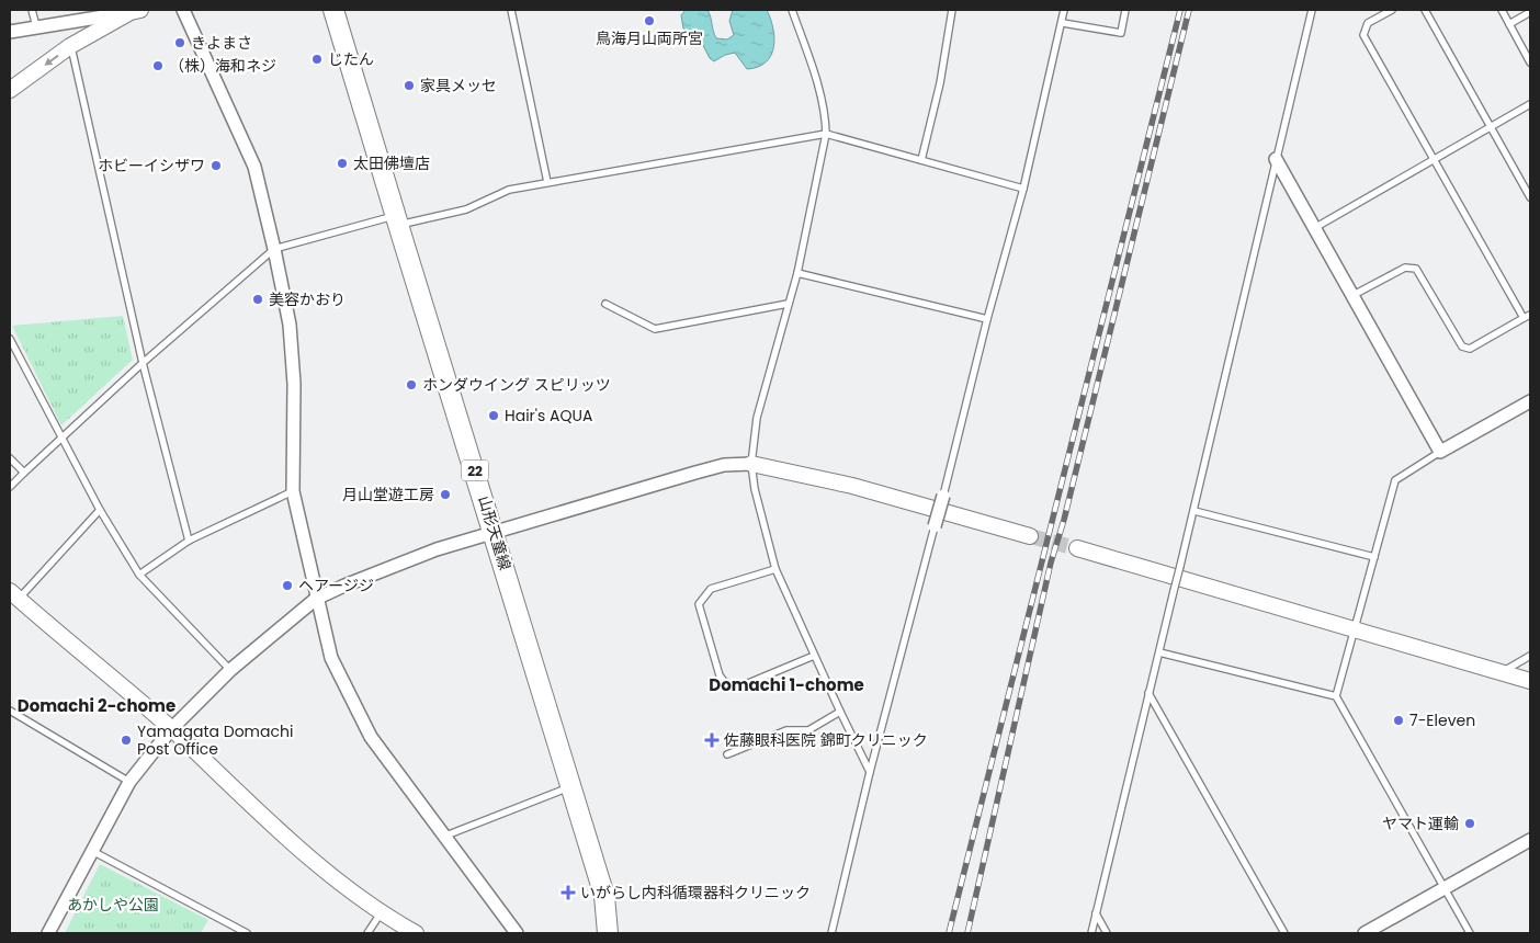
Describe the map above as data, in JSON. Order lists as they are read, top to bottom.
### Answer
{
  "streets": {
    "main road": ["22", "山形天童線"]
  },
  "districts": ["Domachi 1-chome", "Domachi 2-chome"],
  "parks": ["あかしや公園"],
  "places": {
    "other": [
      "鳥海月山両所宮",
      "きよまさ",
      "じたん",
      "（株）海和ネジ",
      "家具メッセ",
      "太田佛壇店",
      "ホビーイシザワ",
      "美容かおり",
      "ホンダウイング スピリッツ",
      "Hair's AQUA",
      "月山堂遊工房",
      "ヘアージジ",
      "7-Eleven",
      "Yamagata Domachi Post Office",
      "ヤマト運輸"
    ],
    "health": ["佐藤眼科医院 錦町クリニック", "いがらし内科循環器科クリニック"]
  }
}
